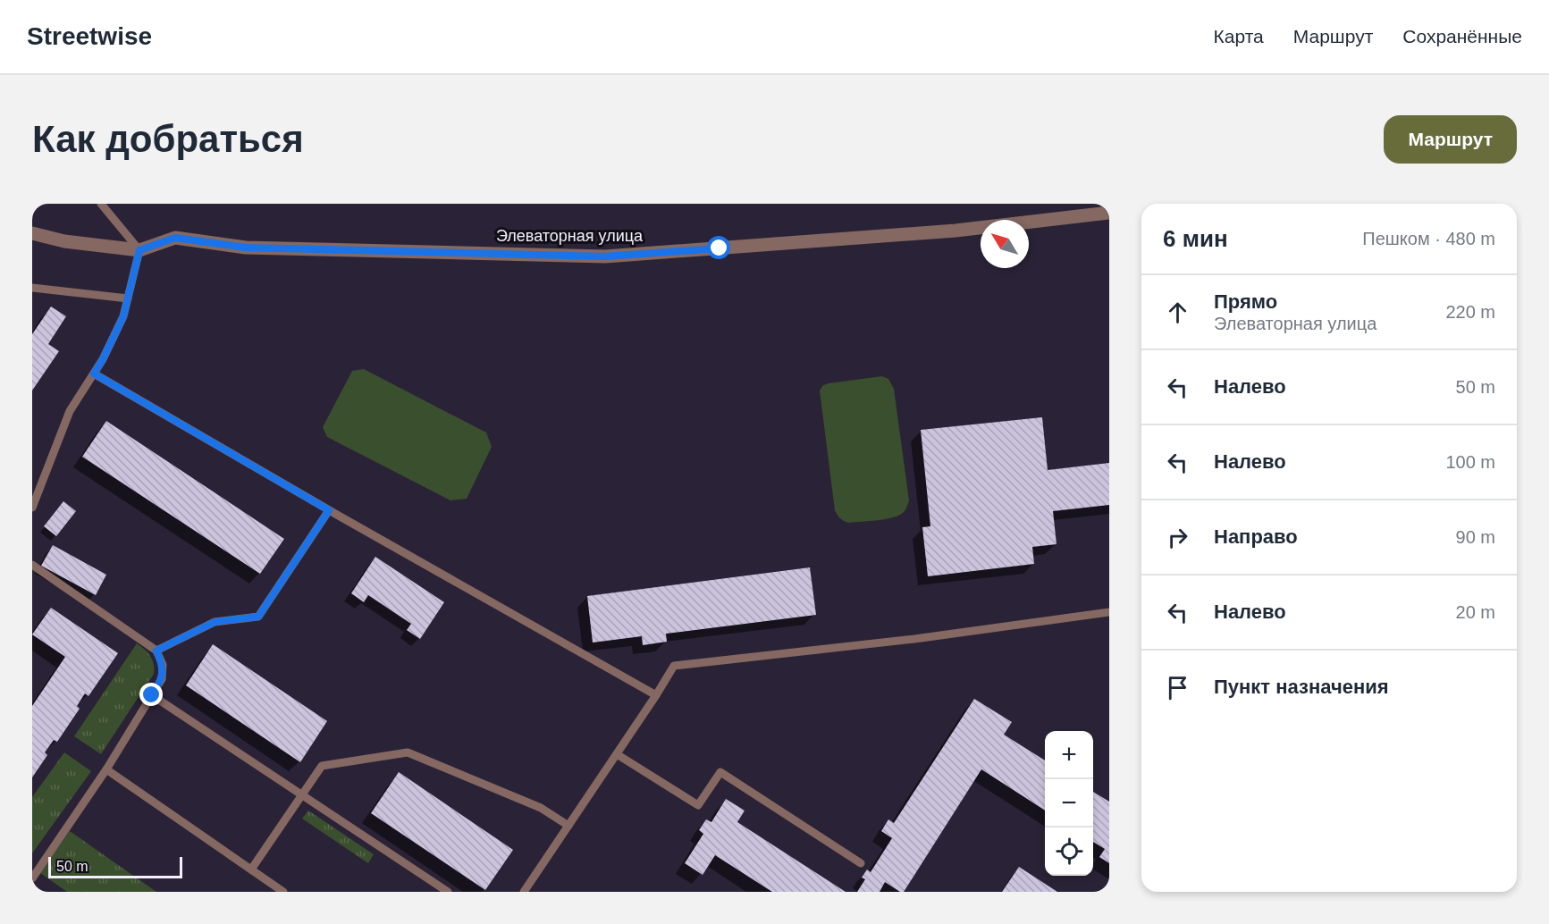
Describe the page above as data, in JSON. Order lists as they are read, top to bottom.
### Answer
{
  "streets": {
    "street": ["Элеваторная улица"]
  },
  "scale_bar": "50 m",
  "north": "top left",
  "page": {
    "header": "Streetwise",
    "nav": ["Карта", "Маршрут", "Сохранённые"],
    "buttons": "Маршрут",
    "title": "Как добраться",
    "heading": ["6 мин", "Пешком · 480 m"],
    "list": [
      ["Прямо", "Элеваторная улица", "220 m"],
      ["Налево", "50 m"],
      ["Налево", "100 m"],
      ["Направо", "90 m"],
      ["Налево", "20 m"],
      "Пункт назначения"
    ],
    "map_buttons": ["+", "−"],
    "scale": "50 m"
  }
}
